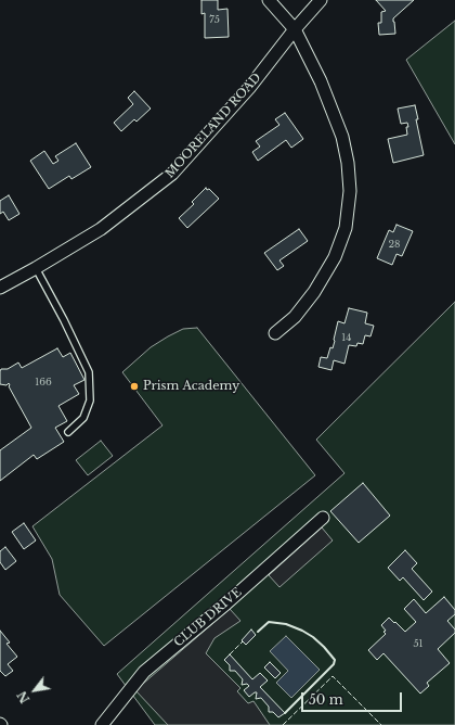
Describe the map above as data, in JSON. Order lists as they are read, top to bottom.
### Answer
{
  "streets": {
    "street": ["MOORELAND ROAD", "CLUB DRIVE"]
  },
  "places": ["Prism Academy"],
  "house_numbers": [
    "75",
    "28",
    "14",
    "166",
    "51"
  ],
  "scale_bar": "50 m",
  "north": "bottom left"
}
